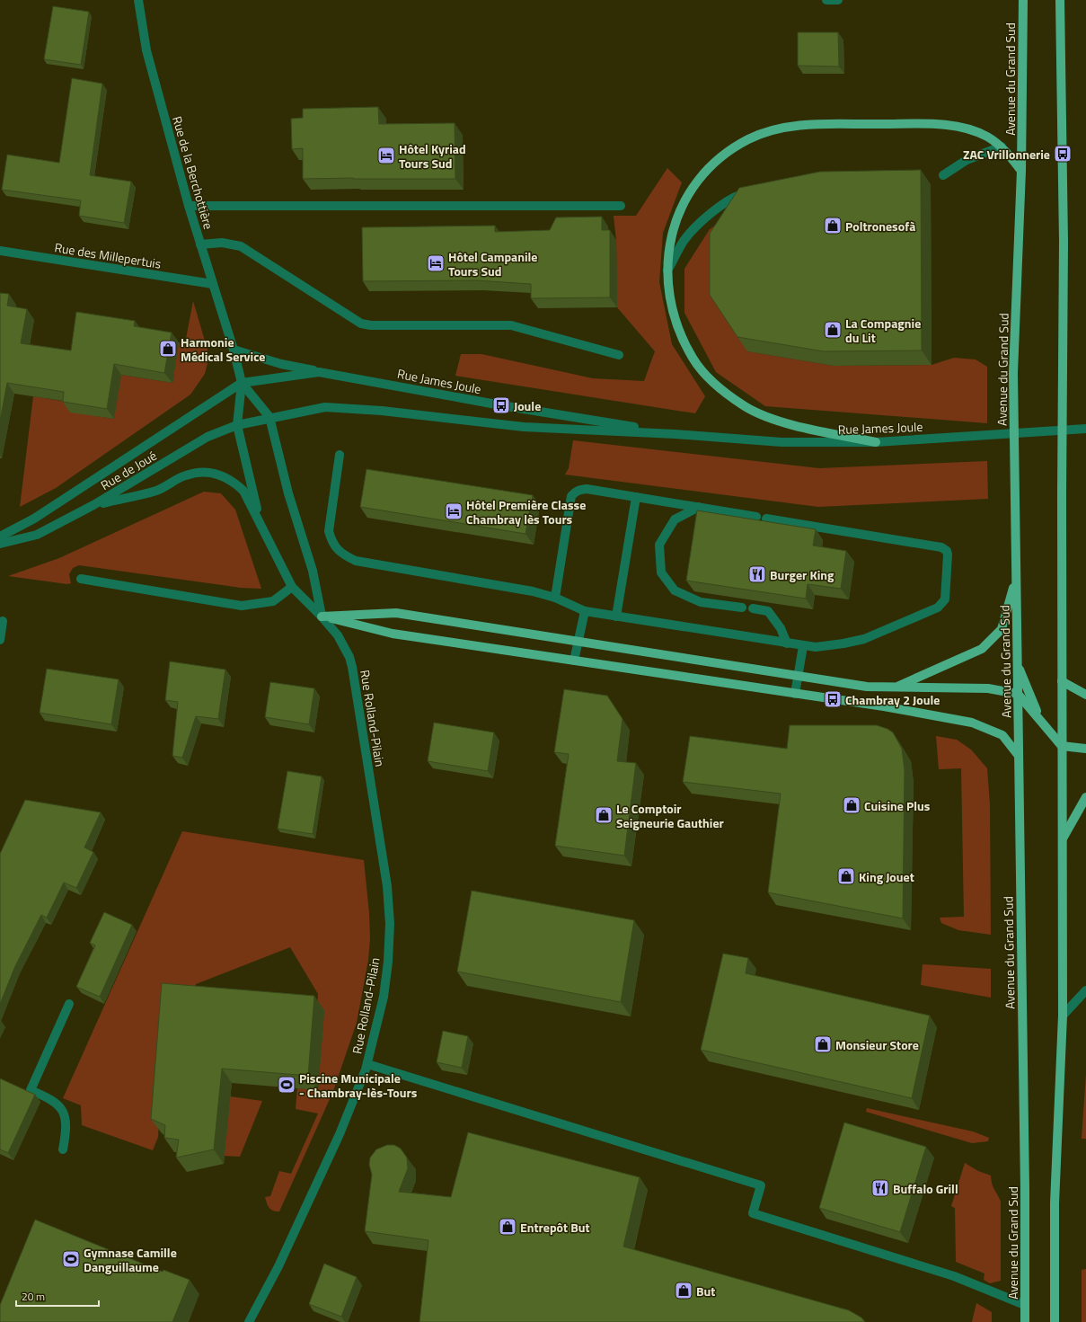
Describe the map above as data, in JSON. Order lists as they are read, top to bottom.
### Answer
{
  "streets": {
    "main road": ["Avenue du Grand Sud"],
    "street": [
      "Rue de la Berchottière",
      "Rue des Millepertuis",
      "Rue James Joule",
      "Rue de Joué",
      "Rue Rolland-Pilain"
    ]
  },
  "crossings": [
    ["Rue de la Berchottière", "Rue des Millepertuis"],
    ["Rue de la Berchottière", "Rue James Joule"],
    ["Rue de la Berchottière", "Rue de Joué"],
    ["Rue James Joule", "Rue de Joué"]
  ],
  "places": {
    "bus stop": ["ZAC Vrillonnerie", "Joule", "Chambray 2 Joule"],
    "hotel": ["Hôtel Kyriad Tours Sud", "Hôtel Campanile Tours Sud", "Hôtel Première Classe Chambray lès Tours"],
    "shop": [
      "Poltronesofà",
      "La Compagnie du Lit",
      "Harmonie Médical Service",
      "Cuisine Plus",
      "Le Comptoir Seigneurie Gauthier",
      "King Jouet",
      "Monsieur Store",
      "Entrepôt But",
      "But"
    ],
    "restaurant": ["Burger King", "Buffalo Grill"],
    "sports": ["Piscine Municipale - Chambray-lès-Tours", "Gymnase Camille Danguillaume"]
  },
  "scale_bar": "20 m"
}
